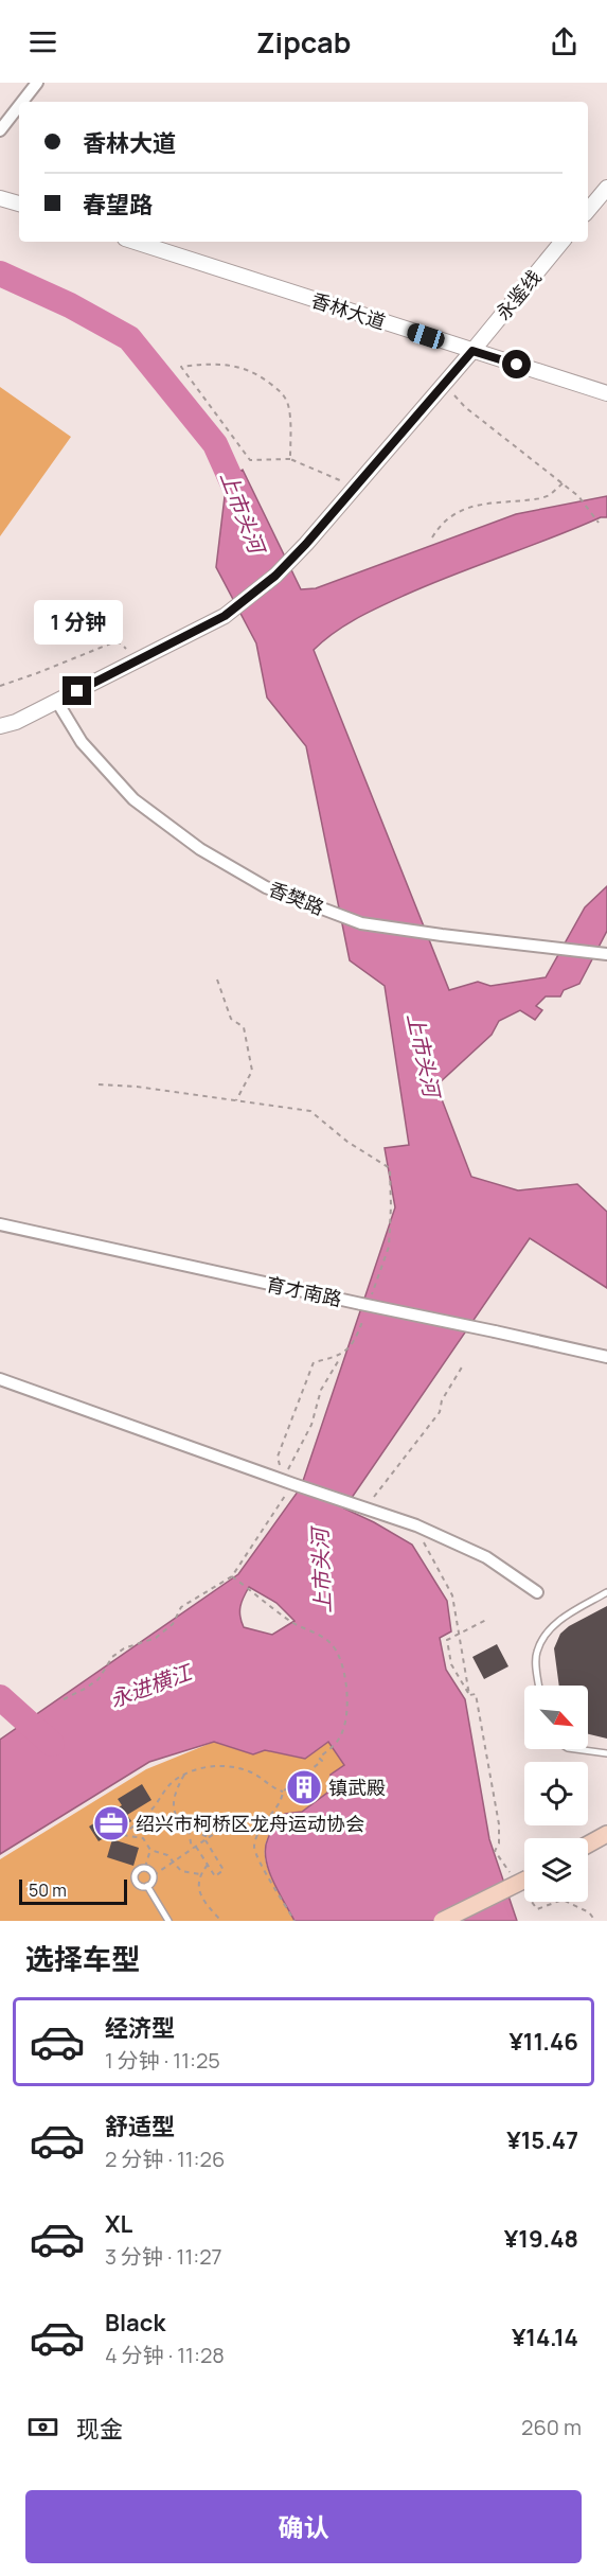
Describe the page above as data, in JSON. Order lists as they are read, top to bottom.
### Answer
{
  "streets": {
    "street": [
      "永鉴线",
      "香林大道",
      "香樊路",
      "育才南路"
    ]
  },
  "crossings": [
    ["永鉴线", "香林大道"],
    ["永鉴线", "香樊路"]
  ],
  "water": ["上市头河", "永进横江"],
  "places": {
    "building": ["镇武殿"],
    "office": ["绍兴市柯桥区龙舟运动协会"]
  },
  "scale_bar": "50 m",
  "north": "bottom right",
  "page": {
    "header": "Zipcab",
    "banner": ["香林大道", "春望路"],
    "bubble": "1 分钟",
    "scale": "50 m",
    "heading": "选择车型",
    "list": [
      {
        "name": "经济型",
        "note": "1 分钟 · 11:25",
        "value": "¥11.46"
      },
      {
        "name": "舒适型",
        "note": "2 分钟 · 11:26",
        "value": "¥15.47"
      },
      {
        "name": "XL",
        "note": "3 分钟 · 11:27",
        "value": "¥19.48"
      },
      {
        "name": "Black",
        "note": "4 分钟 · 11:28",
        "value": "¥14.14"
      }
    ],
    "pay": ["现金", "260 m"],
    "buttons": "确认"
  }
}
